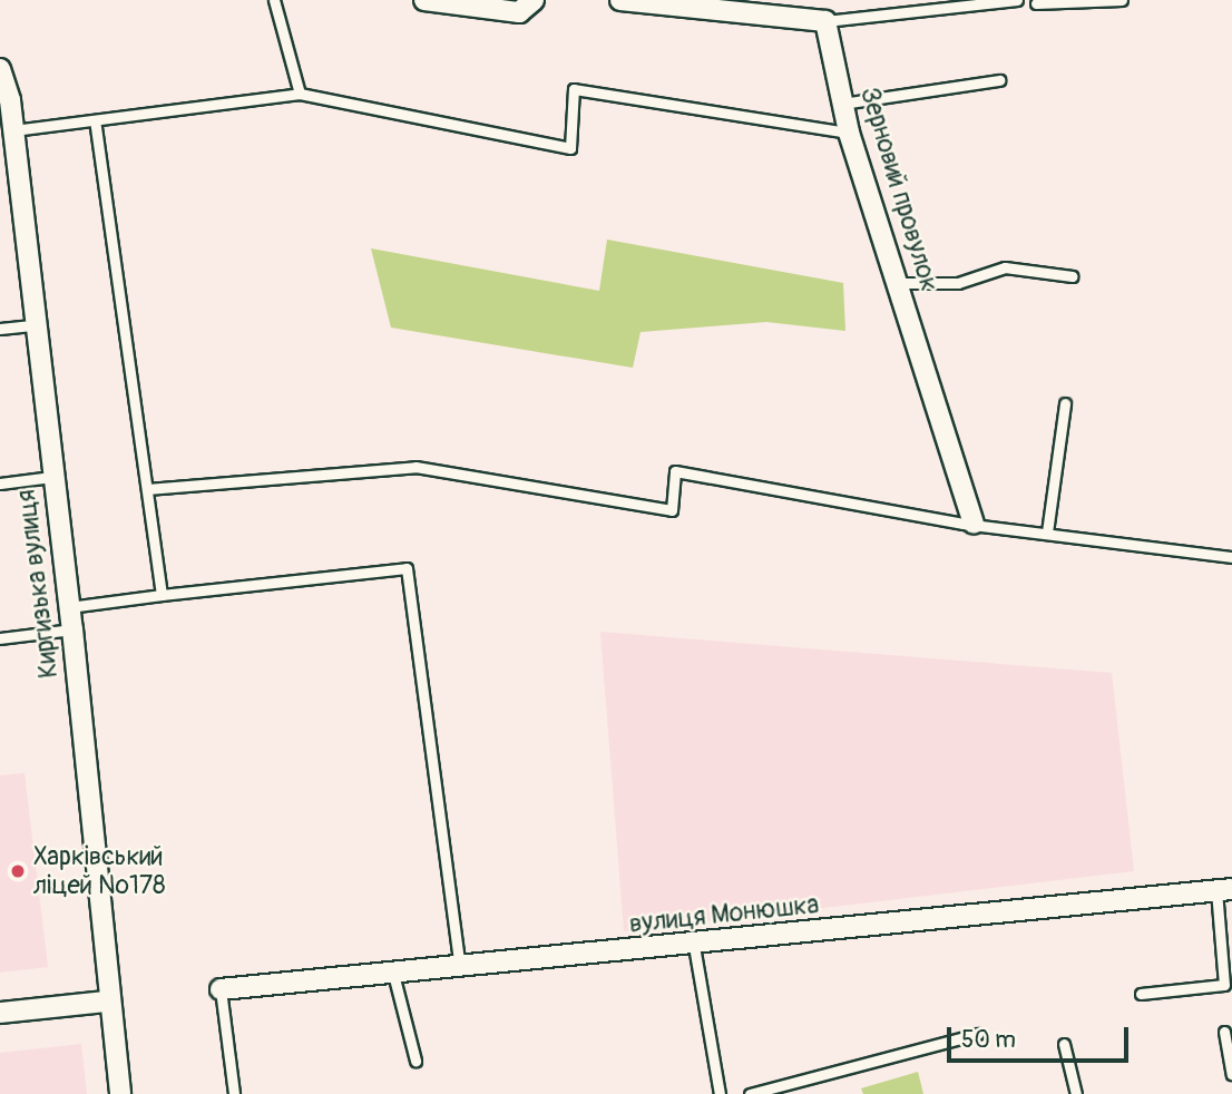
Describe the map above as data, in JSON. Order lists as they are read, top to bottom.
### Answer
{
  "streets": {
    "street": ["Зерновий провулок", "Киргизька вулиця", "вулиця Монюшка"]
  },
  "places": ["Харківський ліцей №178"],
  "scale_bar": "50 m"
}
